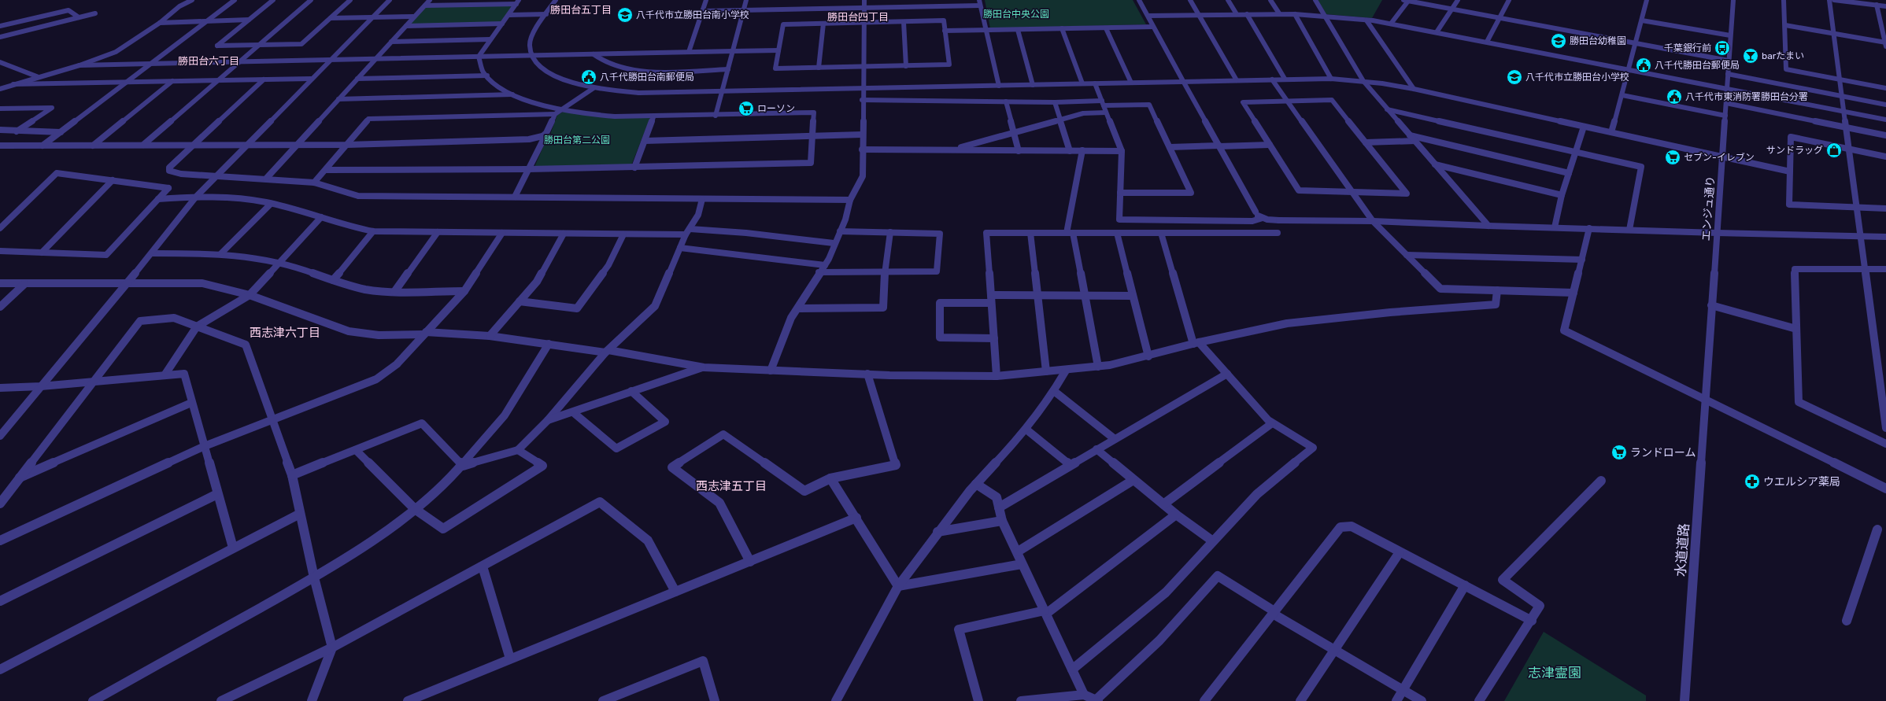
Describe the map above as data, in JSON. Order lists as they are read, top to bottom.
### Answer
{
  "streets": {
    "street": ["エンジュ通り", "水道道路"]
  },
  "crossings": [
    ["エンジュ通り", "水道道路"]
  ],
  "districts": [
    "勝田台五丁目",
    "勝田台四丁目",
    "勝田台六丁目",
    "西志津六丁目",
    "西志津五丁目"
  ],
  "parks": ["勝田台中央公園", "勝田台第二公園", "志津霊園"],
  "places": {
    "school or university": ["八千代市立勝田台南小学校", "勝田台幼稚園", "八千代市立勝田台小学校"],
    "bus stop": ["千葉銀行前"],
    "bar": ["barたまい"],
    "public building": ["八千代勝田台郵便局", "八千代勝田台南郵便局", "八千代市東消防署勝田台分署"],
    "supermarket": ["ローソン", "セブン-イレブン", "ランドローム"],
    "shop": ["サンドラッグ"],
    "pharmacy": ["ウエルシア薬局"]
  }
}
